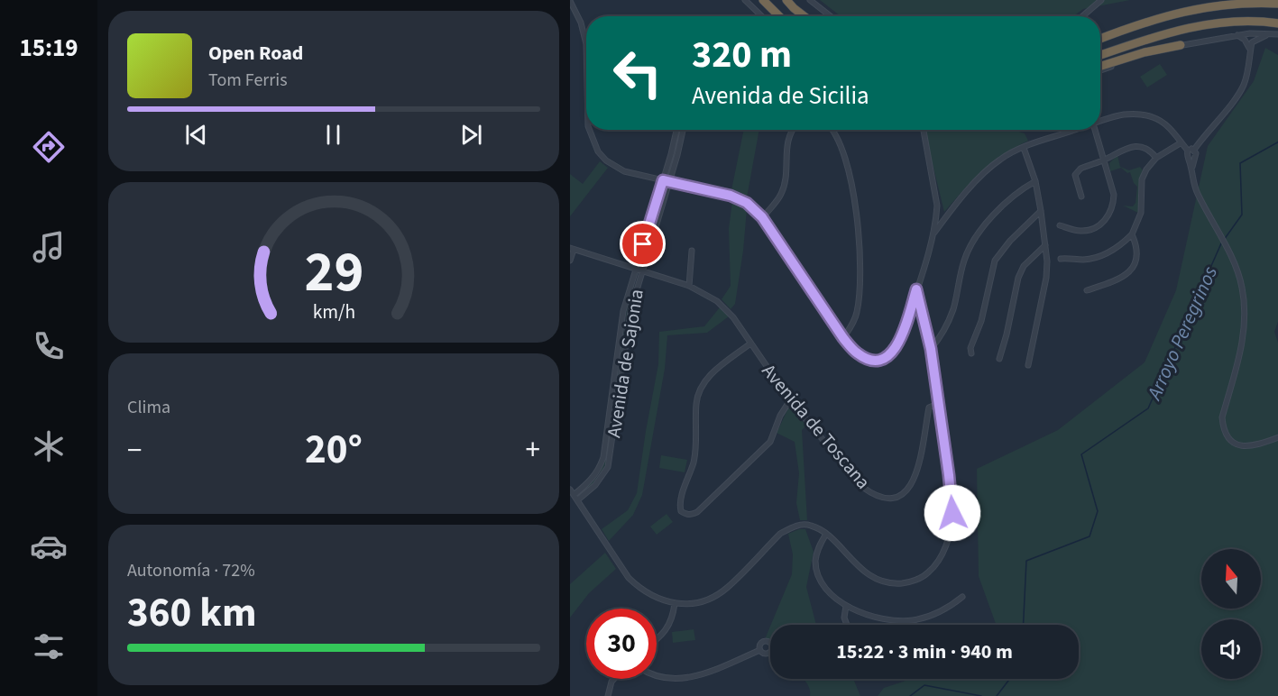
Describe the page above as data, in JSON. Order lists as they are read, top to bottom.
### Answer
{
  "streets": {
    "street": ["Avenida de Sajonia", "Avenida de Toscana"]
  },
  "crossings": [
    ["Avenida de Sajonia", "Avenida de Toscana"]
  ],
  "water": ["Arroyo Peregrinos"],
  "north": "top",
  "page": {
    "tabs": "15:19",
    "turn": ["320 m", "Avenida de Sicilia"],
    "song": ["Open Road", "Tom Ferris"],
    "tile": [
      "Clima",
      ["Autonomía · 72%", "360 km"]
    ],
    "heat": ["−", "20°", "+"],
    "limit": "30",
    "trip": "15:22 · 3 min · 940 m",
    "gauge": ["29", "km/h"]
  }
}
